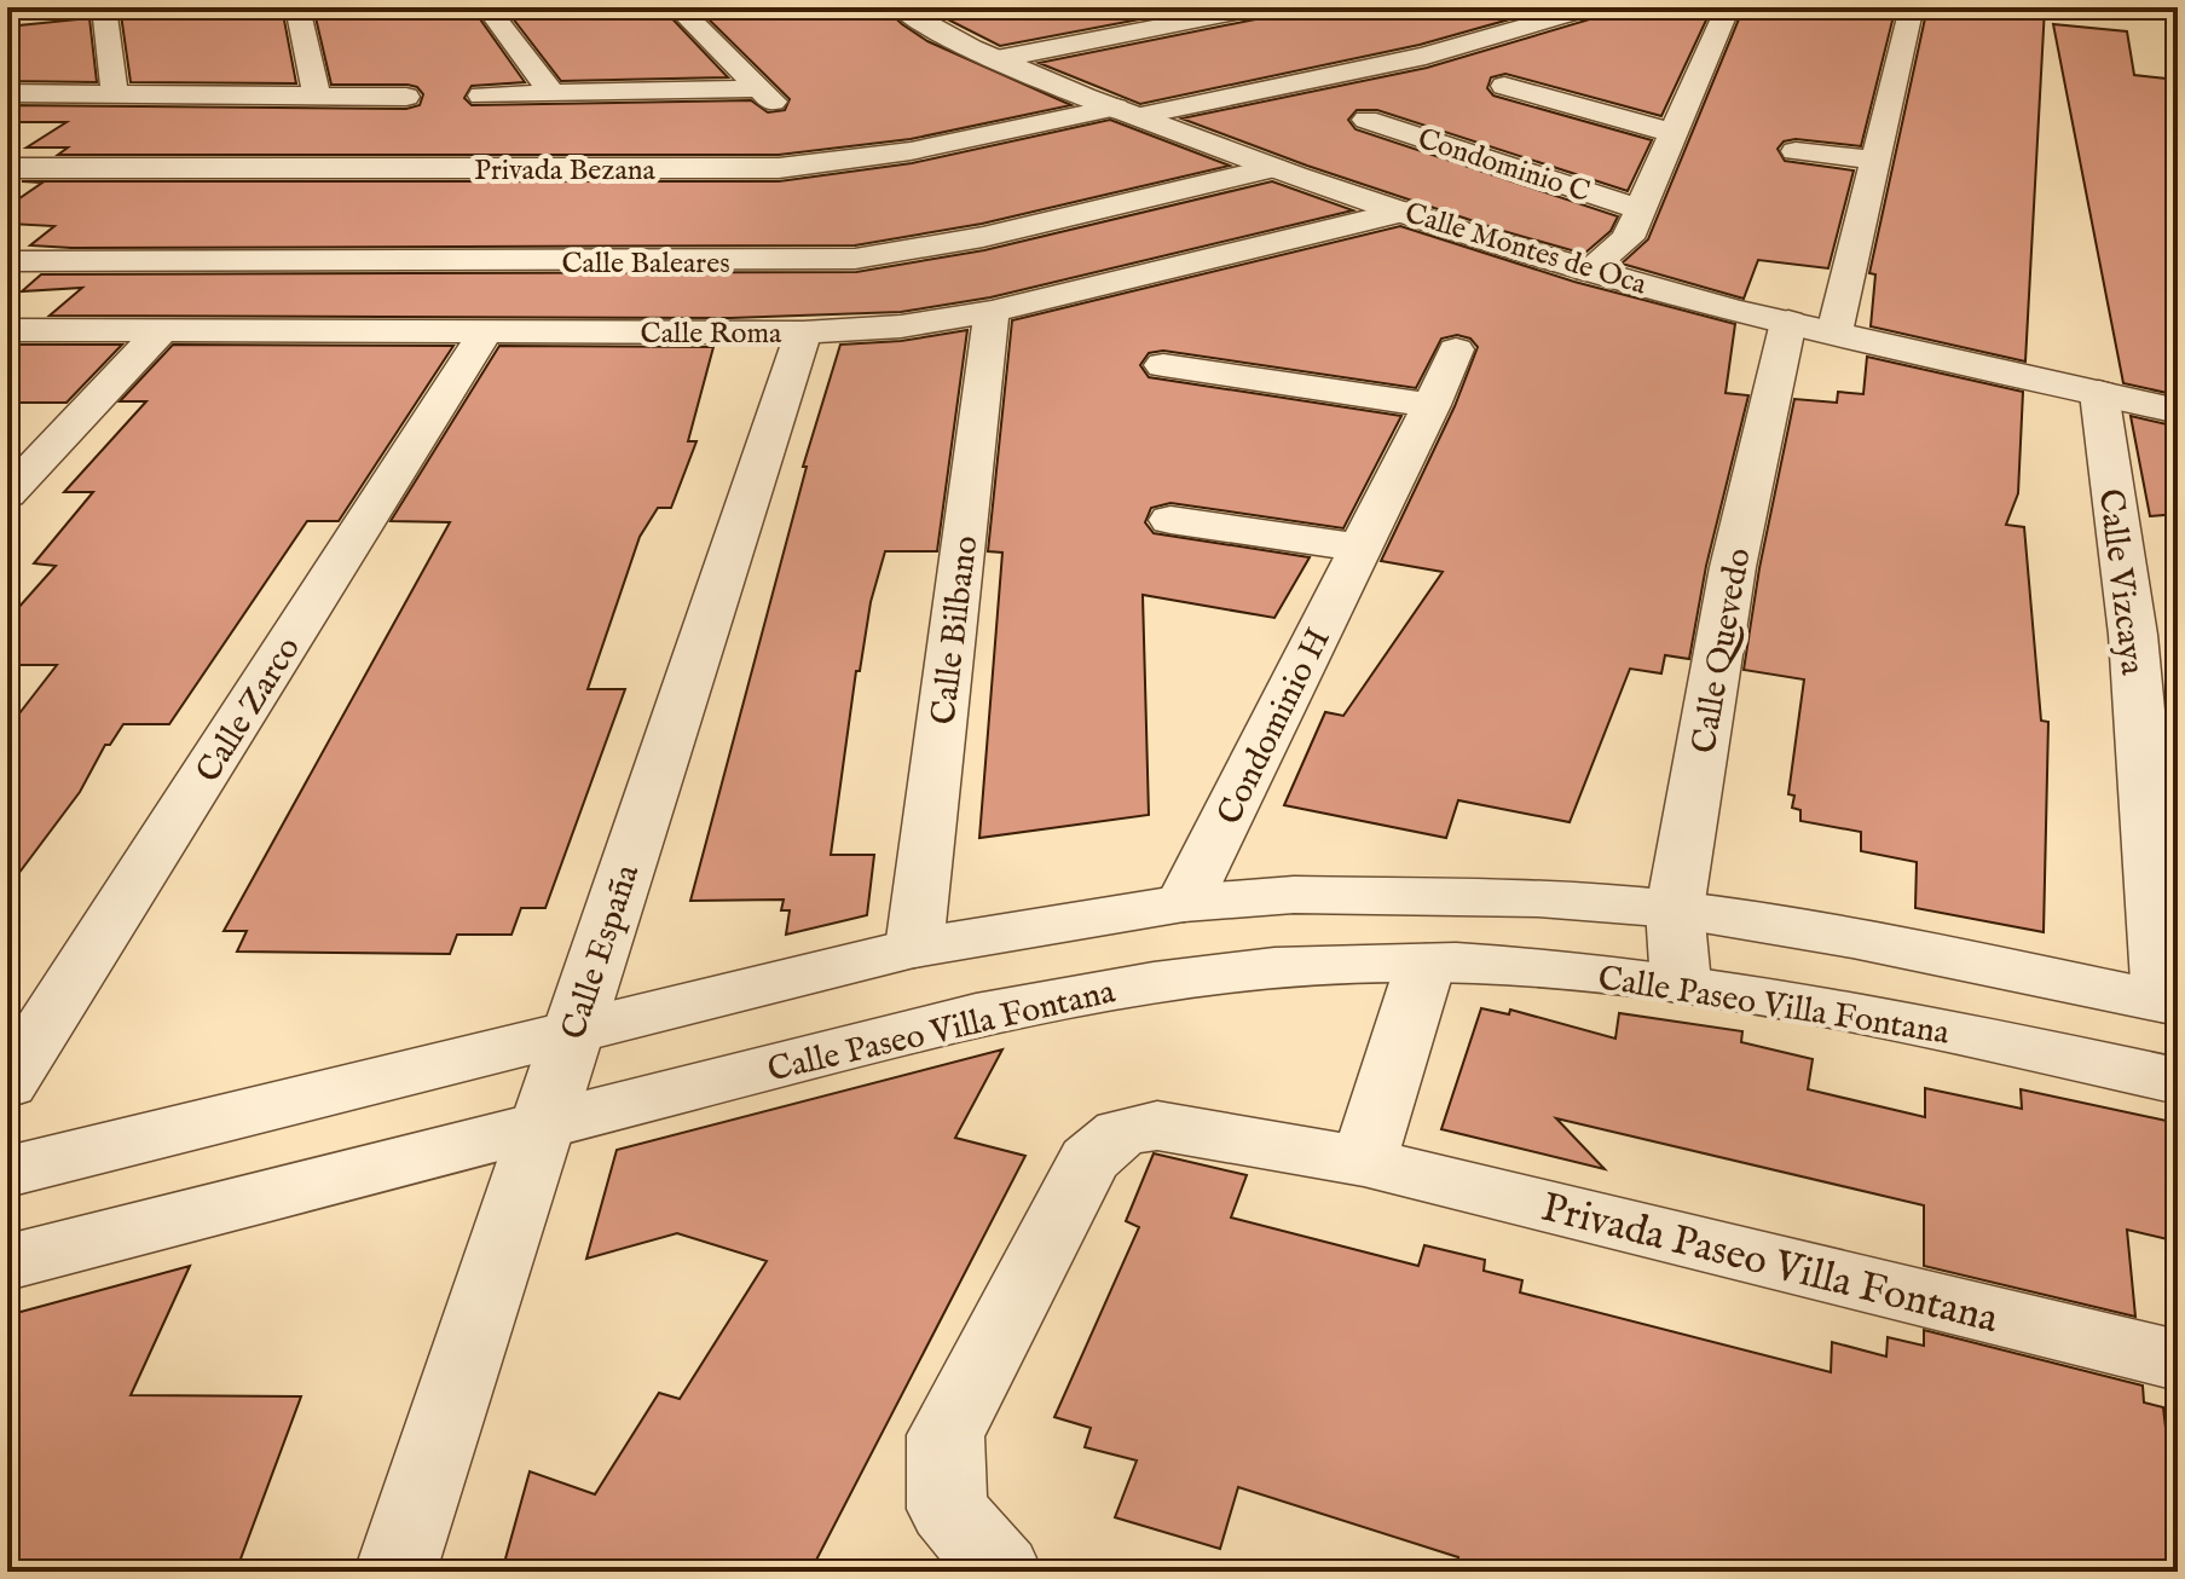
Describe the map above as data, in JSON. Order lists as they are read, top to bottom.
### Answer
{
  "streets": {
    "street": [
      "Condominio C",
      "Privada Bezana",
      "Calle Montes de Oca",
      "Calle Baleares",
      "Calle Roma",
      "Calle Vizcaya",
      "Calle Bilbano",
      "Calle Quevedo",
      "Calle Zarco",
      "Condominio H",
      "Calle España",
      "Calle Paseo Villa Fontana",
      "Privada Paseo Villa Fontana"
    ]
  },
  "crossings": [
    ["Privada Bezana", "Calle Montes de Oca"],
    ["Calle Montes de Oca", "Calle Baleares"],
    ["Calle Montes de Oca", "Calle Roma"],
    ["Calle Montes de Oca", "Calle Vizcaya"],
    ["Calle Montes de Oca", "Calle Quevedo"],
    ["Calle Roma", "Calle Bilbano"],
    ["Calle Roma", "Calle Zarco"],
    ["Calle Roma", "Calle España"],
    ["Calle Quevedo", "Calle Paseo Villa Fontana"],
    ["Calle España", "Calle Paseo Villa Fontana"]
  ]
}
